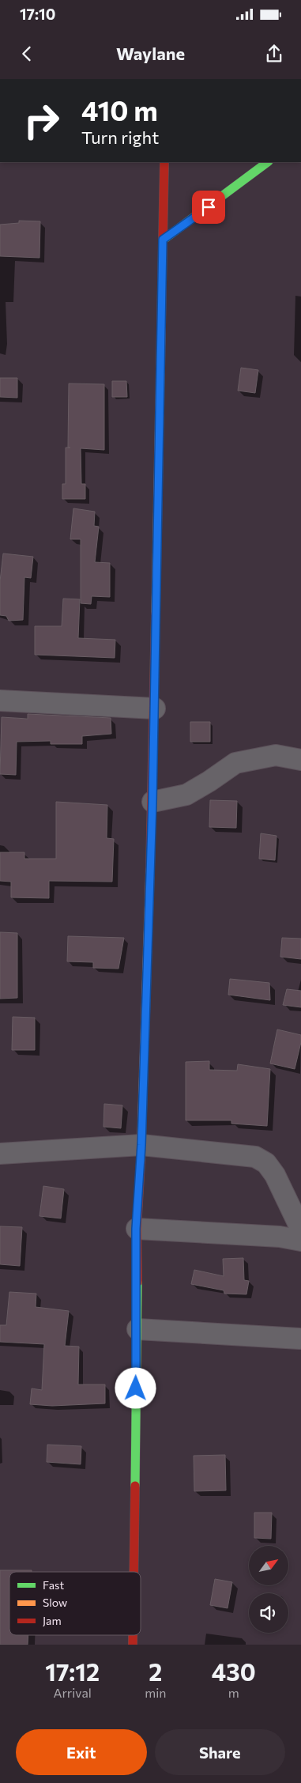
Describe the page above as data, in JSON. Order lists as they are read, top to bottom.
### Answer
{
  "legend": ["Fast", "Slow", "Jam"],
  "north": "top right",
  "page": {
    "status": "17:10",
    "header": "Waylane",
    "turn": ["410 m", "Turn right"],
    "eta": [
      "17:12",
      "Arrival",
      "2",
      "min",
      "430",
      "m"
    ],
    "buttons": ["Exit", "Share"]
  }
}
